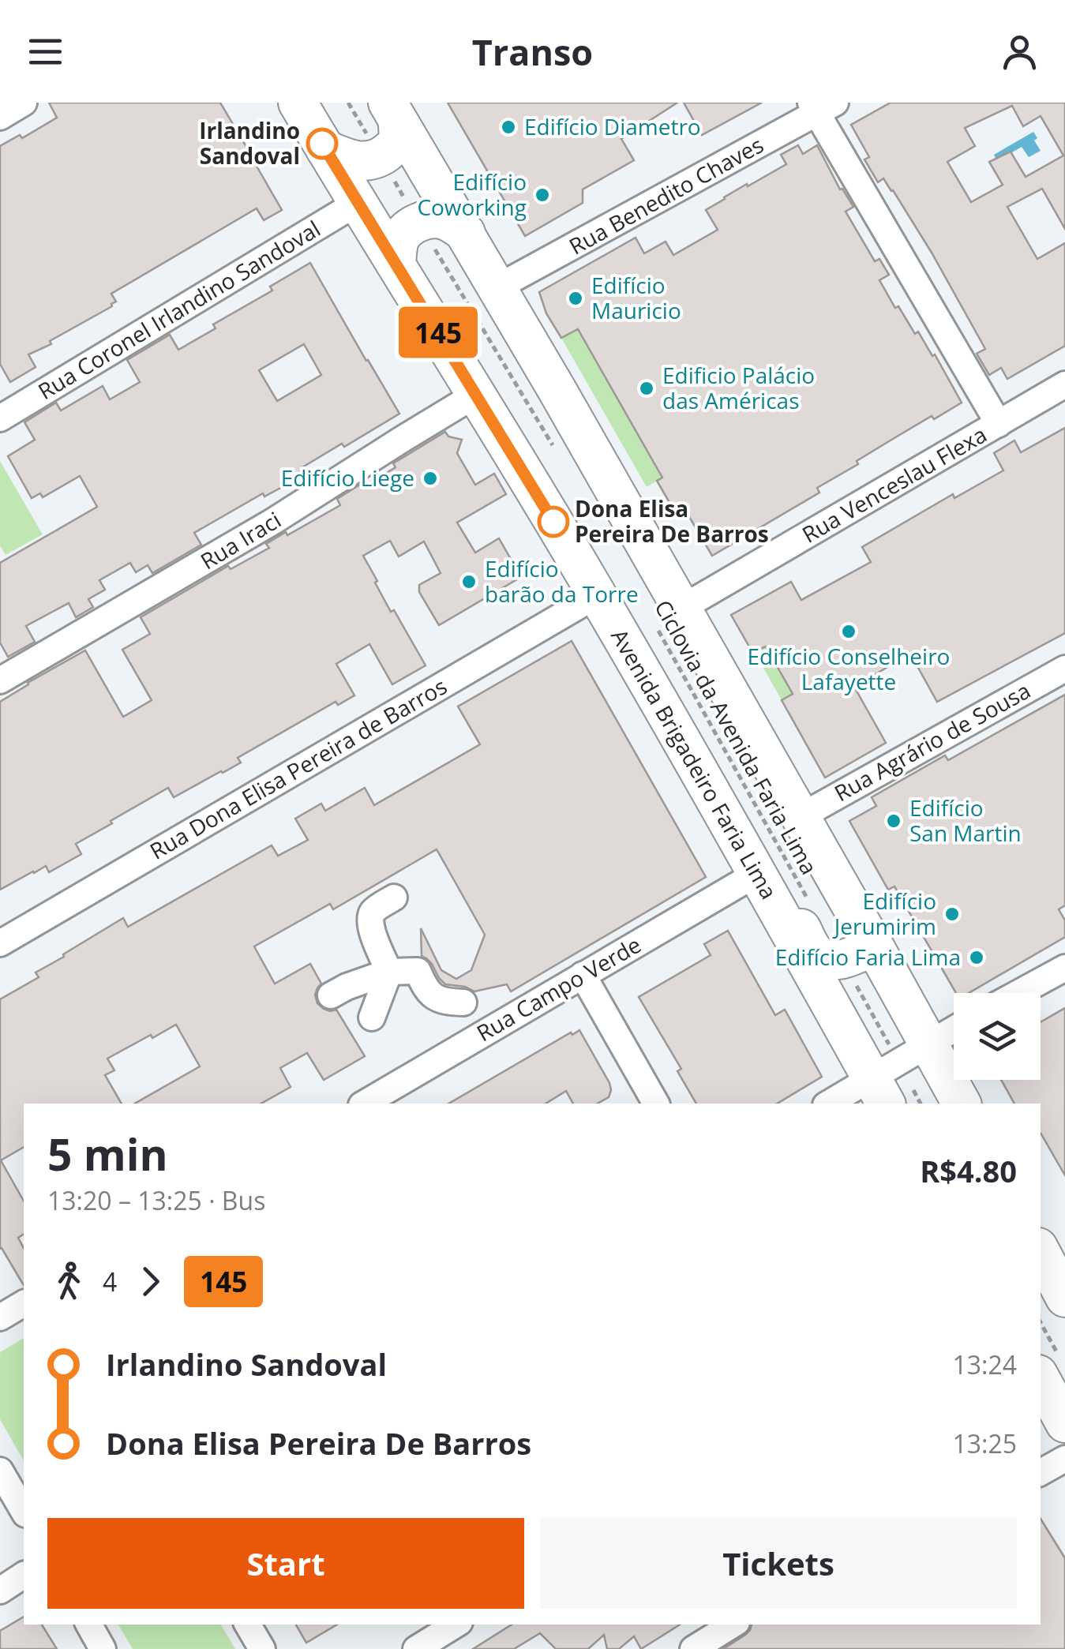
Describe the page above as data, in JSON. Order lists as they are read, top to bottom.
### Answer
{
  "streets": {
    "highway": ["Avenida Brigadeiro Faria Lima"],
    "street": [
      "Rua Benedito Chaves",
      "Rua Coronel Irlandino Sandoval",
      "Rua Venceslau Flexa",
      "Rua Iraci",
      "Rua Agrário de Sousa",
      "Rua Dona Elisa Pereira de Barros",
      "Rua Campo Verde"
    ],
    "path": ["Ciclovia da Avenida Faria Lima"]
  },
  "crossings": [
    ["Rua Benedito Chaves", "Avenida Brigadeiro Faria Lima"],
    ["Rua Coronel Irlandino Sandoval", "Avenida Brigadeiro Faria Lima"],
    ["Rua Venceslau Flexa", "Ciclovia da Avenida Faria Lima"],
    ["Rua Venceslau Flexa", "Avenida Brigadeiro Faria Lima"],
    ["Rua Iraci", "Avenida Brigadeiro Faria Lima"],
    ["Ciclovia da Avenida Faria Lima", "Avenida Brigadeiro Faria Lima"],
    ["Rua Agrário de Sousa", "Avenida Brigadeiro Faria Lima"],
    ["Avenida Brigadeiro Faria Lima", "Rua Dona Elisa Pereira de Barros"],
    ["Avenida Brigadeiro Faria Lima", "Rua Campo Verde"]
  ],
  "places": [
    "Edifício Diametro",
    "Irlandino Sandoval",
    "Edifício Coworking",
    "Edifício Mauricio",
    "Edificio Palácio das Américas",
    "Edifício Liege",
    "Dona Elisa Pereira De Barros",
    "Edifício barão da Torre",
    "Edifício Conselheiro Lafayette",
    "Edifício San Martin",
    "Edifício Jerumirim",
    "Edifício Faria Lima"
  ],
  "lines": ["bus line 145"],
  "page": {
    "header": "Transo",
    "on_map": "145",
    "heading": ["5 min", "13:20 – 13:25 · Bus", "R$4.80"],
    "legs": ["4", "145"],
    "list": [
      {
        "name": "Irlandino Sandoval",
        "value": "13:24"
      },
      {
        "name": "Dona Elisa Pereira De Barros",
        "value": "13:25"
      }
    ],
    "buttons": ["Start", "Tickets"]
  }
}
